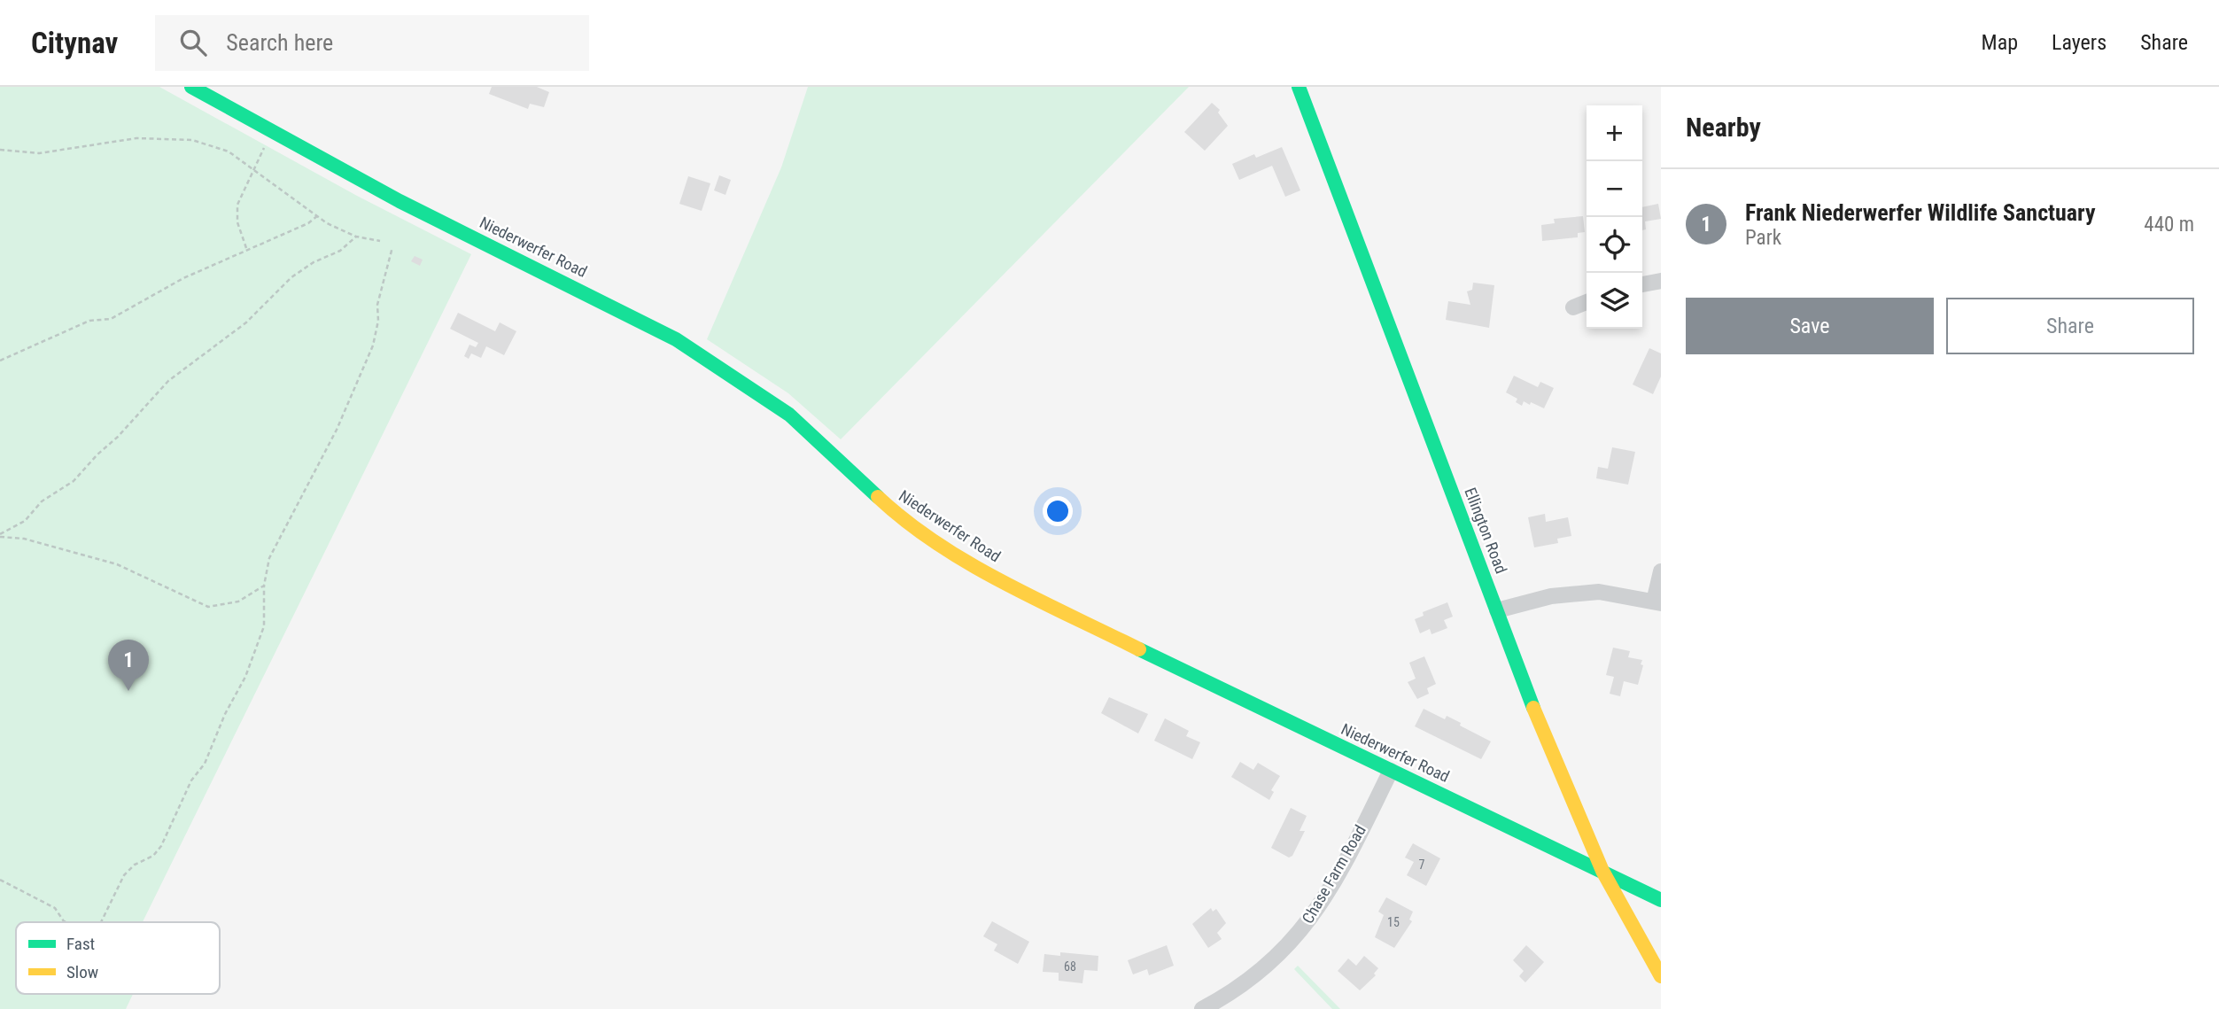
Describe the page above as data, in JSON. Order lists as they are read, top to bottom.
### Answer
{
  "streets": {
    "street": ["Niederwerfer Road", "Ellington Road", "Chase Farm Road"]
  },
  "crossings": [
    ["Niederwerfer Road", "Ellington Road"],
    ["Niederwerfer Road", "Chase Farm Road"]
  ],
  "house_numbers": ["7", "15", "68"],
  "legend": ["Fast", "Slow"],
  "page": {
    "header": "Citynav",
    "search": "Search here",
    "nav": ["Map", "Layers", "Share"],
    "heading": "Nearby",
    "map_buttons": ["+", "−"],
    "list": [
      {
        "mark": "1",
        "name": "Frank Niederwerfer Wildlife Sanctuary",
        "note": "Park",
        "value": "440 m"
      }
    ],
    "buttons": ["Save", "Share"],
    "pins": "1"
  }
}
